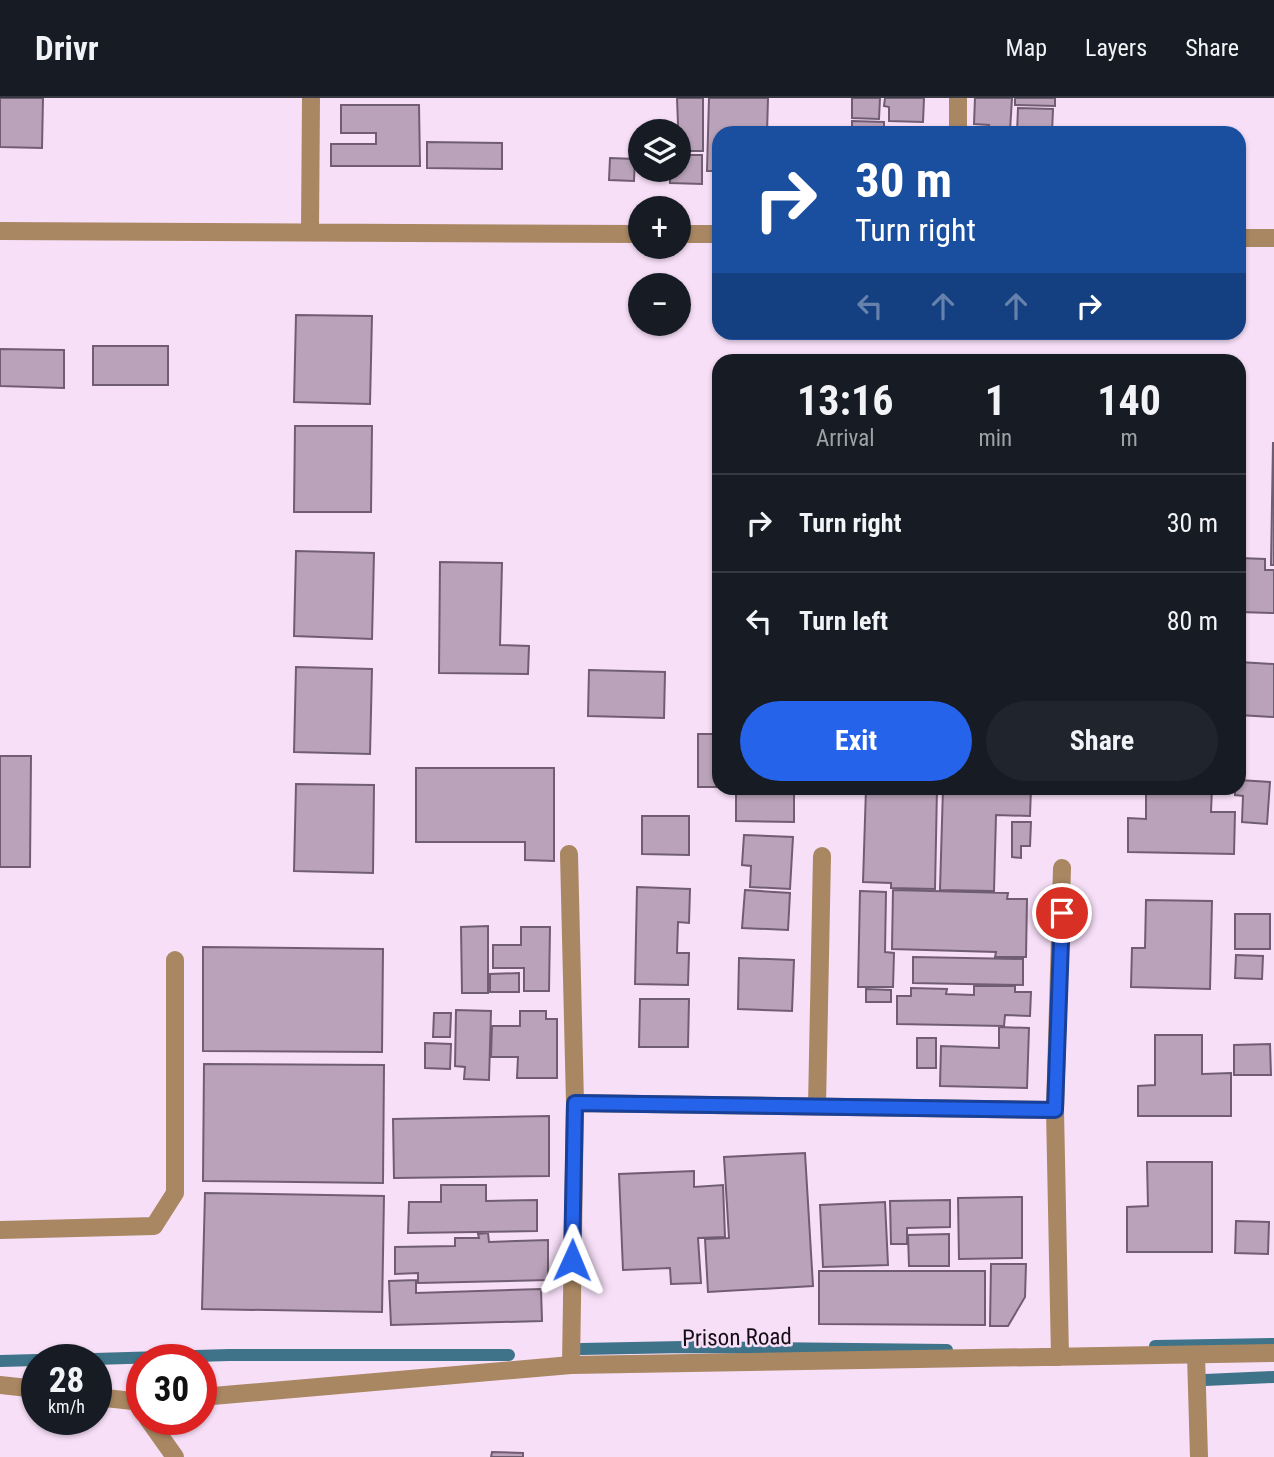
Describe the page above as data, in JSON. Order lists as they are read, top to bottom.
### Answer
{
  "streets": {
    "street": ["Prison Road"]
  },
  "page": {
    "header": "Drivr",
    "nav": ["Map", "Layers", "Share"],
    "map_buttons": ["+", "−"],
    "turn": ["30 m", "Turn right"],
    "eta": [
      "13:16",
      "Arrival",
      "1",
      "min",
      "140",
      "m"
    ],
    "list": [
      {
        "name": "Turn right",
        "value": "30 m"
      },
      {
        "name": "Turn left",
        "value": "80 m"
      }
    ],
    "buttons": ["Exit", "Share"],
    "speed": "28 km/h",
    "limit": "30"
  }
}
